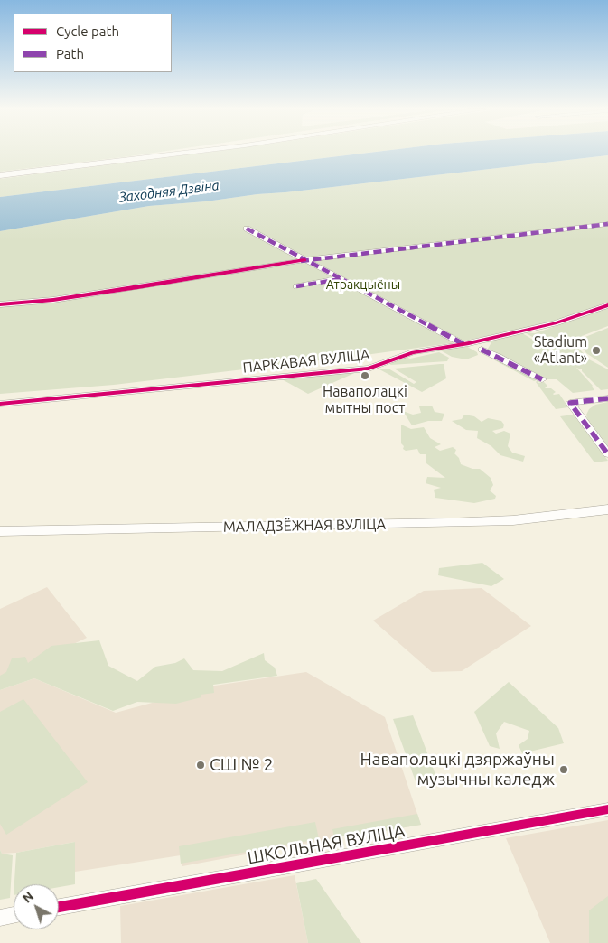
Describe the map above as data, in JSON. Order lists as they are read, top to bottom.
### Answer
{
  "streets": {
    "main road": ["МАЛАДЗЁЖНАЯ ВУЛІЦА"],
    "street": ["ПАРКАВАЯ ВУЛІЦА", "ШКОЛЬНАЯ ВУЛІЦА"]
  },
  "water": ["Заходняя Дзвіна"],
  "parks": ["Атракцыёны"],
  "places": [
    "Stadium «Atlant»",
    "Наваполацкі мытны пост",
    "СШ № 2",
    "Наваполацкі дзяржаўны музычны каледж"
  ],
  "legend": ["Cycle path", "Path"],
  "north": "top left"
}
